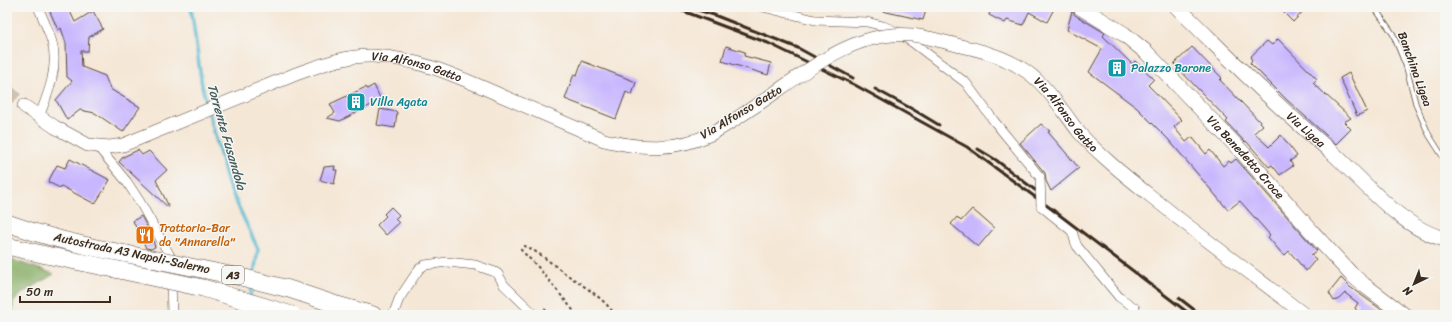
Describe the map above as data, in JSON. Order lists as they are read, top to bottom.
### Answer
{
  "streets": {
    "highway": ["Autostrada A3 Napoli-Salerno", "A3"],
    "main road": ["Via Alfonso Gatto", "Via Ligea", "Via Benedetto Croce"],
    "lane": ["Banchina Ligea"]
  },
  "water": ["Torrente Fusandola"],
  "places": {
    "building": ["Palazzo Barone", "Villa Agata"],
    "restaurant": ["Trattoria-Bar da \"Annarella\""]
  },
  "scale_bar": "50 m",
  "north": "bottom left"
}
